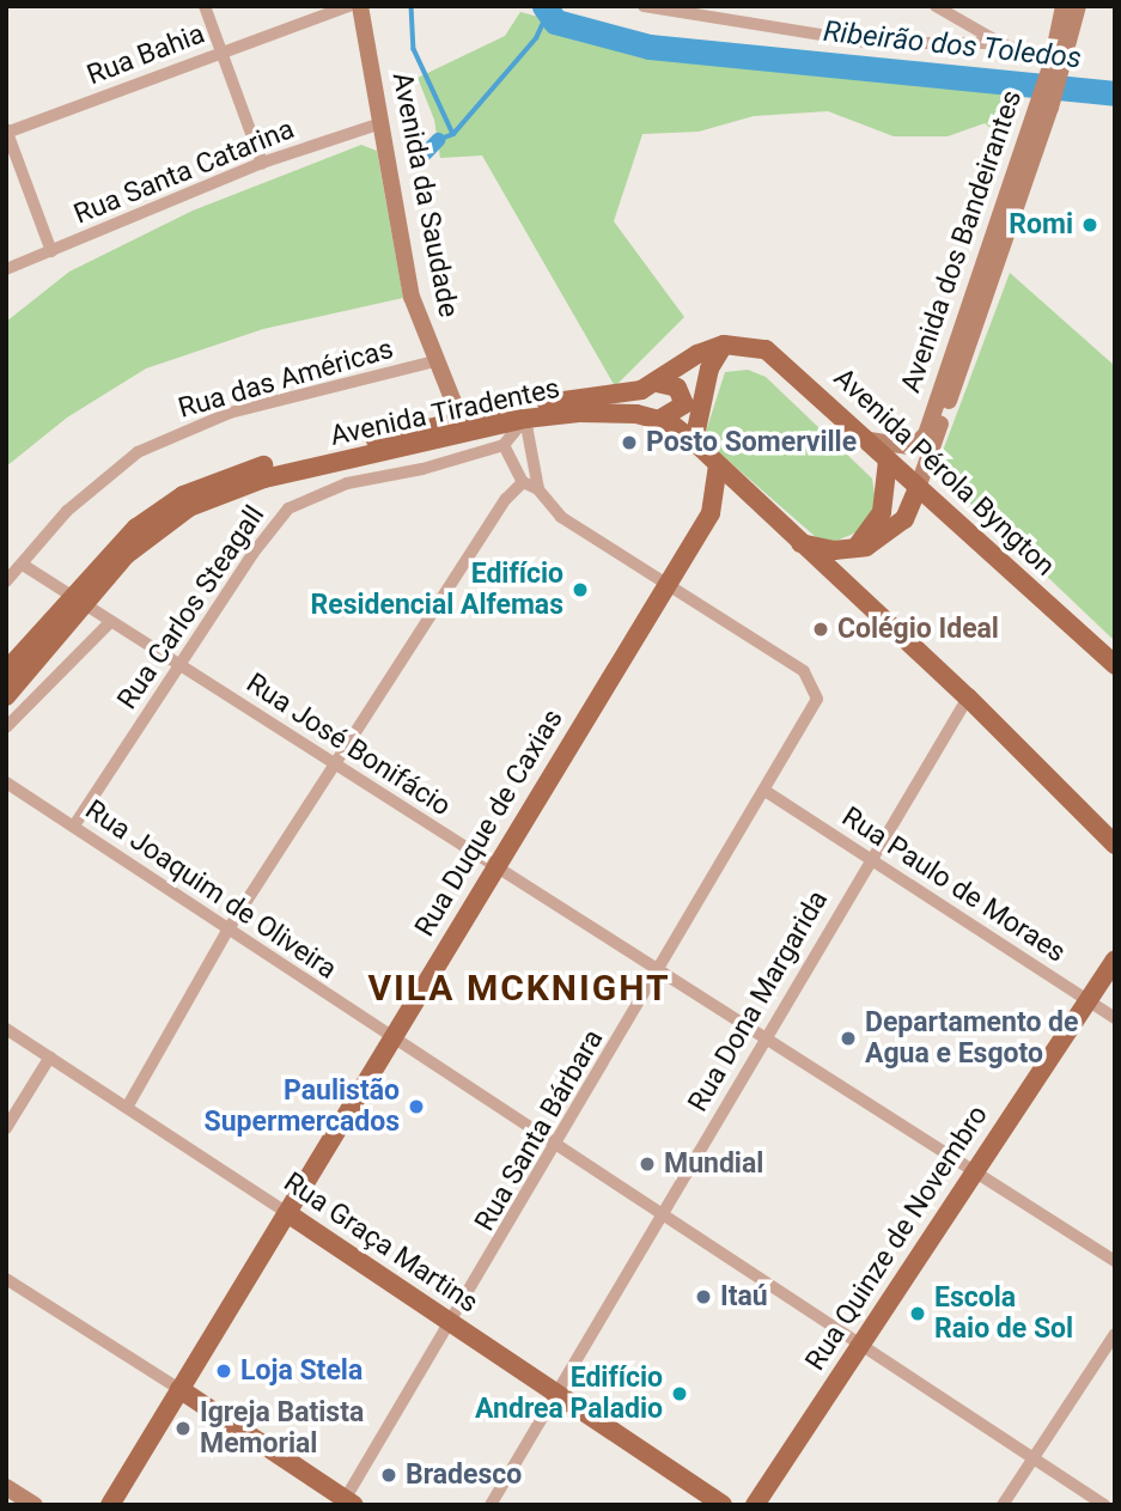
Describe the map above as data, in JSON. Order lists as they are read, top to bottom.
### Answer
{
  "streets": {
    "main road": [
      "Avenida da Saudade",
      "Avenida dos Bandeirantes",
      "Avenida Tiradentes",
      "Avenida Pérola Byngton",
      "Rua Duque de Caxias",
      "Rua Quinze de Novembro",
      "Rua Graça Martins"
    ],
    "street": [
      "Rua Bahia",
      "Rua Santa Catarina",
      "Rua das Américas",
      "Rua Carlos Steagall",
      "Rua José Bonifácio",
      "Rua Paulo de Moraes",
      "Rua Joaquim de Oliveira",
      "Rua Dona Margarida",
      "Rua Santa Bárbara"
    ]
  },
  "crossings": [
    ["Rua Santa Catarina", "Avenida da Saudade"],
    ["Avenida da Saudade", "Rua das Américas"],
    ["Avenida da Saudade", "Avenida Tiradentes"],
    ["Avenida dos Bandeirantes", "Avenida Pérola Byngton"],
    ["Rua das Américas", "Rua José Bonifácio"],
    ["Avenida Tiradentes", "Avenida Pérola Byngton"],
    ["Avenida Tiradentes", "Rua José Bonifácio"],
    ["Avenida Tiradentes", "Rua Duque de Caxias"],
    ["Avenida Tiradentes", "Rua Dona Margarida"],
    ["Rua Carlos Steagall", "Rua José Bonifácio"],
    ["Rua Carlos Steagall", "Rua Joaquim de Oliveira"],
    ["Rua José Bonifácio", "Rua Duque de Caxias"],
    ["Rua José Bonifácio", "Rua Dona Margarida"],
    ["Rua José Bonifácio", "Rua Santa Bárbara"],
    ["Rua José Bonifácio", "Rua Quinze de Novembro"],
    ["Rua Duque de Caxias", "Rua Joaquim de Oliveira"],
    ["Rua Duque de Caxias", "Rua Santa Bárbara"],
    ["Rua Duque de Caxias", "Rua Graça Martins"],
    ["Rua Paulo de Moraes", "Rua Dona Margarida"],
    ["Rua Paulo de Moraes", "Rua Santa Bárbara"],
    ["Rua Paulo de Moraes", "Rua Quinze de Novembro"],
    ["Rua Joaquim de Oliveira", "Rua Dona Margarida"],
    ["Rua Joaquim de Oliveira", "Rua Santa Bárbara"],
    ["Rua Joaquim de Oliveira", "Rua Quinze de Novembro"],
    ["Rua Dona Margarida", "Rua Graça Martins"],
    ["Rua Santa Bárbara", "Rua Graça Martins"]
  ],
  "districts": ["VILA MCKNIGHT"],
  "water": ["Ribeirão dos Toledos"],
  "places": [
    "Romi",
    "Posto Somerville",
    "Edifício Residencial Alfemas",
    "Colégio Ideal",
    "Departamento de Agua e Esgoto",
    "Paulistão Supermercados",
    "Mundial",
    "Itaú",
    "Escola Raio de Sol",
    "Loja Stela",
    "Edifício Andrea Paladio",
    "Igreja Batista Memorial",
    "Bradesco"
  ]
}
